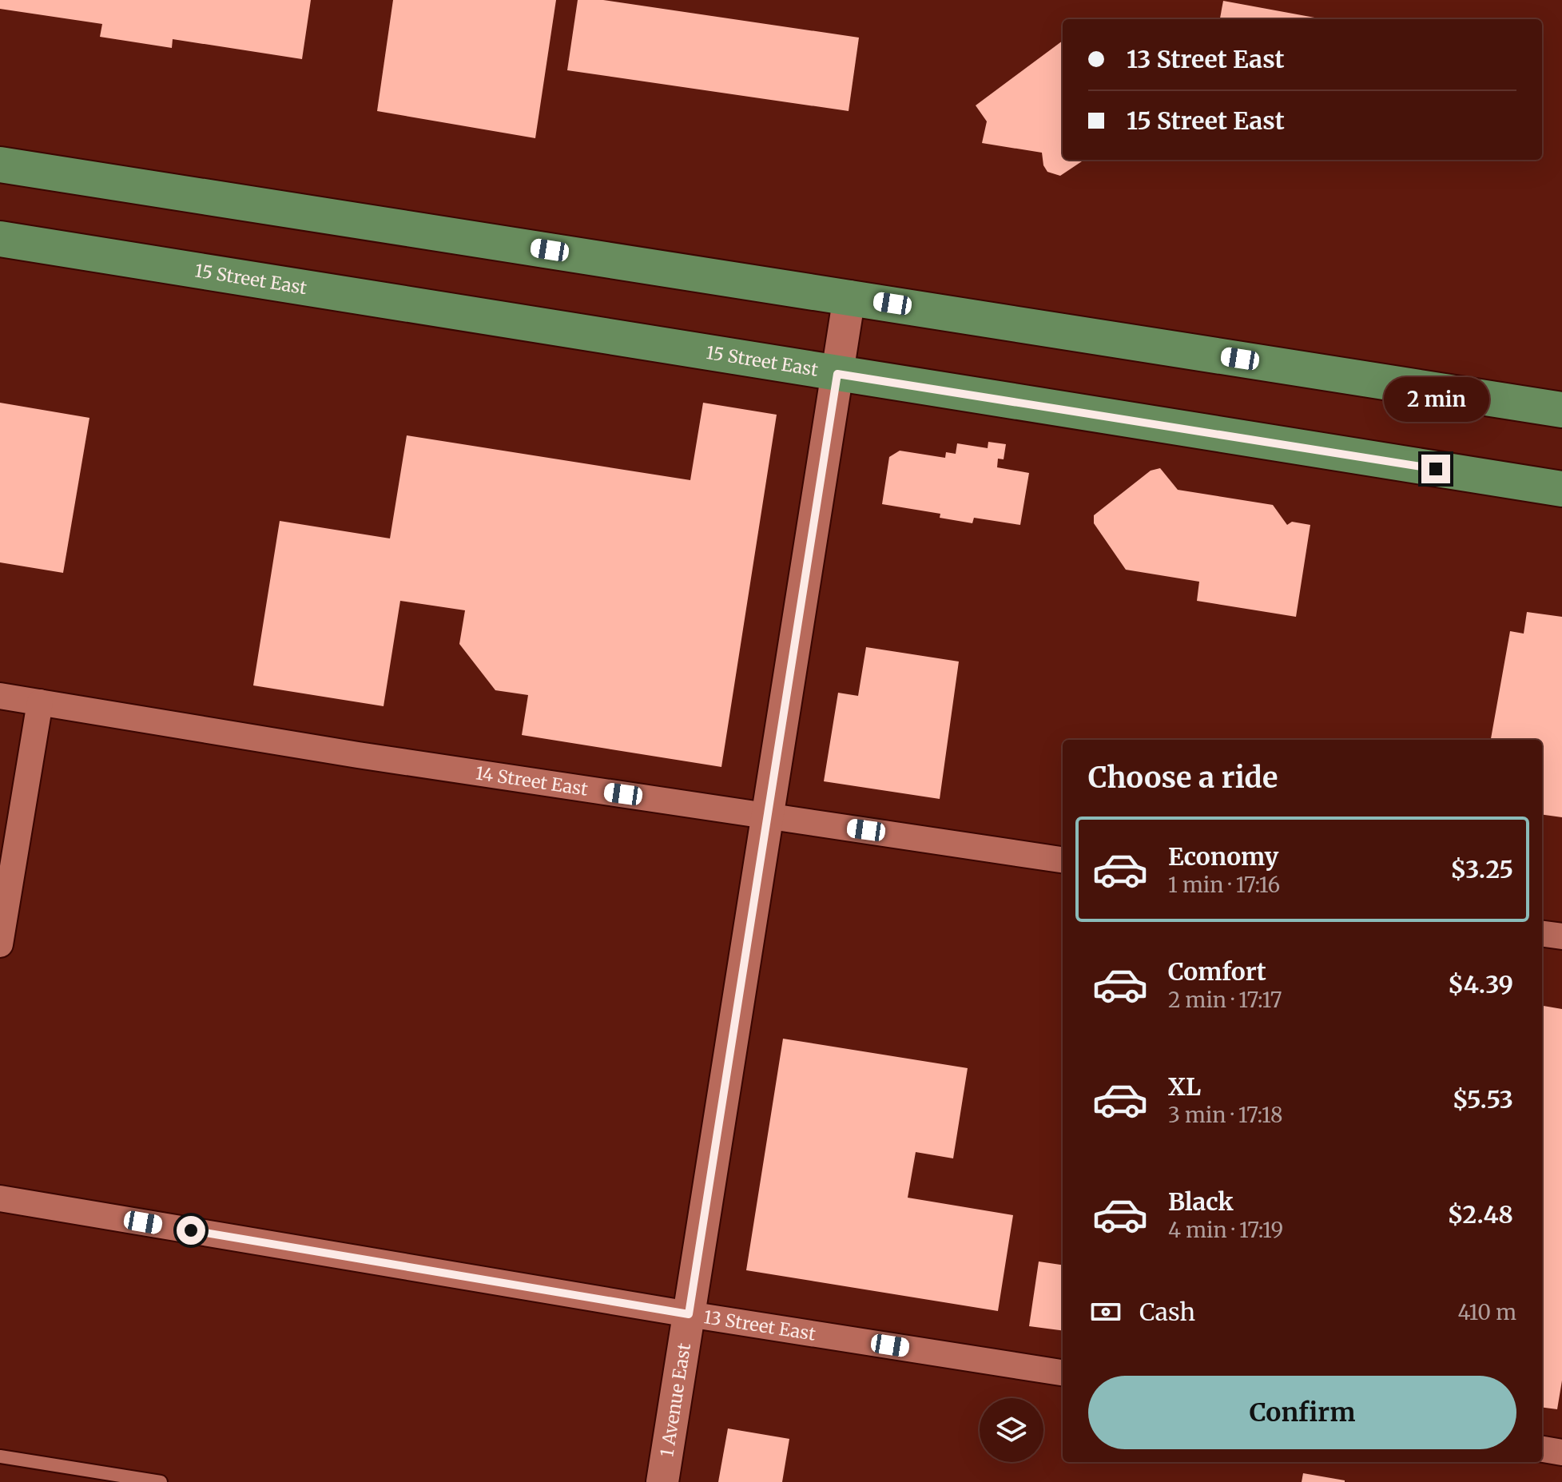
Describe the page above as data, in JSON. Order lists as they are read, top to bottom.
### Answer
{
  "streets": {
    "main road": ["15 Street East"],
    "street": ["14 Street East", "13 Street East", "1 Avenue East"]
  },
  "crossings": [
    ["15 Street East", "1 Avenue East"],
    ["14 Street East", "1 Avenue East"],
    ["13 Street East", "1 Avenue East"]
  ],
  "page": {
    "banner": ["13 Street East", "15 Street East"],
    "bubble": "2 min",
    "heading": "Choose a ride",
    "list": [
      {
        "name": "Economy",
        "note": "1 min · 17:16",
        "value": "$3.25"
      },
      {
        "name": "Comfort",
        "note": "2 min · 17:17",
        "value": "$4.39"
      },
      {
        "name": "XL",
        "note": "3 min · 17:18",
        "value": "$5.53"
      },
      {
        "name": "Black",
        "note": "4 min · 17:19",
        "value": "$2.48"
      }
    ],
    "pay": ["Cash", "410 m"],
    "buttons": "Confirm"
  }
}
